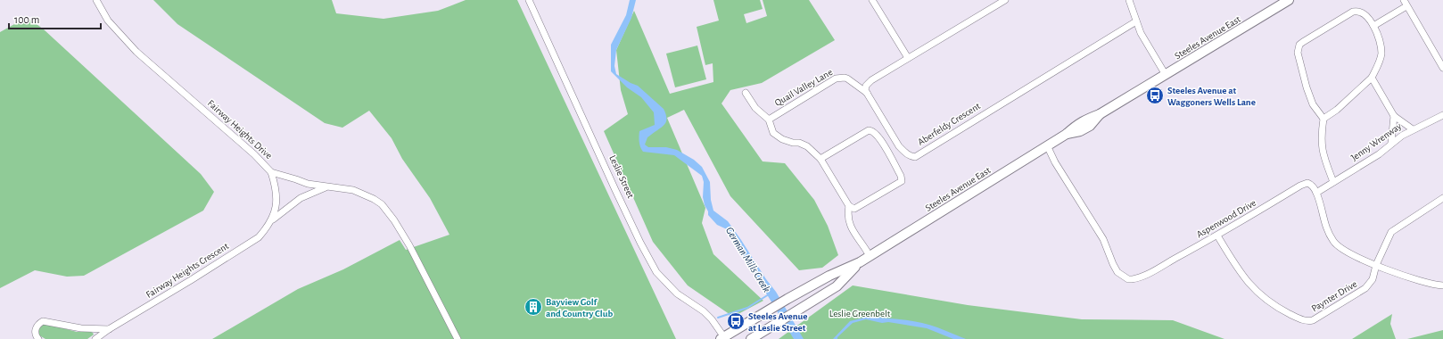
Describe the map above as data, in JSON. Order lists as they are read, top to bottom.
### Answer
{
  "streets": {
    "main road": ["Steeles Avenue East"],
    "street": [
      "Quail Valley Lane",
      "Aberfeldy Crescent",
      "Fairway Heights Drive",
      "Jenny Wrenway",
      "Leslie Street",
      "Aspenwood Drive",
      "Fairway Heights Crescent",
      "Paynter Drive"
    ]
  },
  "crossings": [
    ["Steeles Avenue East", "Leslie Street"],
    ["Steeles Avenue East", "Aspenwood Drive"],
    ["Quail Valley Lane", "Aberfeldy Crescent"],
    ["Fairway Heights Drive", "Fairway Heights Crescent"],
    ["Jenny Wrenway", "Aspenwood Drive"],
    ["Aspenwood Drive", "Paynter Drive"]
  ],
  "water": ["German Mills Creek"],
  "parks": ["Leslie Greenbelt"],
  "places": {
    "bus stop": ["Steeles Avenue at Waggoners Wells Lane", "Steeles Avenue at Leslie Street"],
    "building": ["Bayview Golf and Country Club"]
  },
  "scale_bar": "100 m"
}
